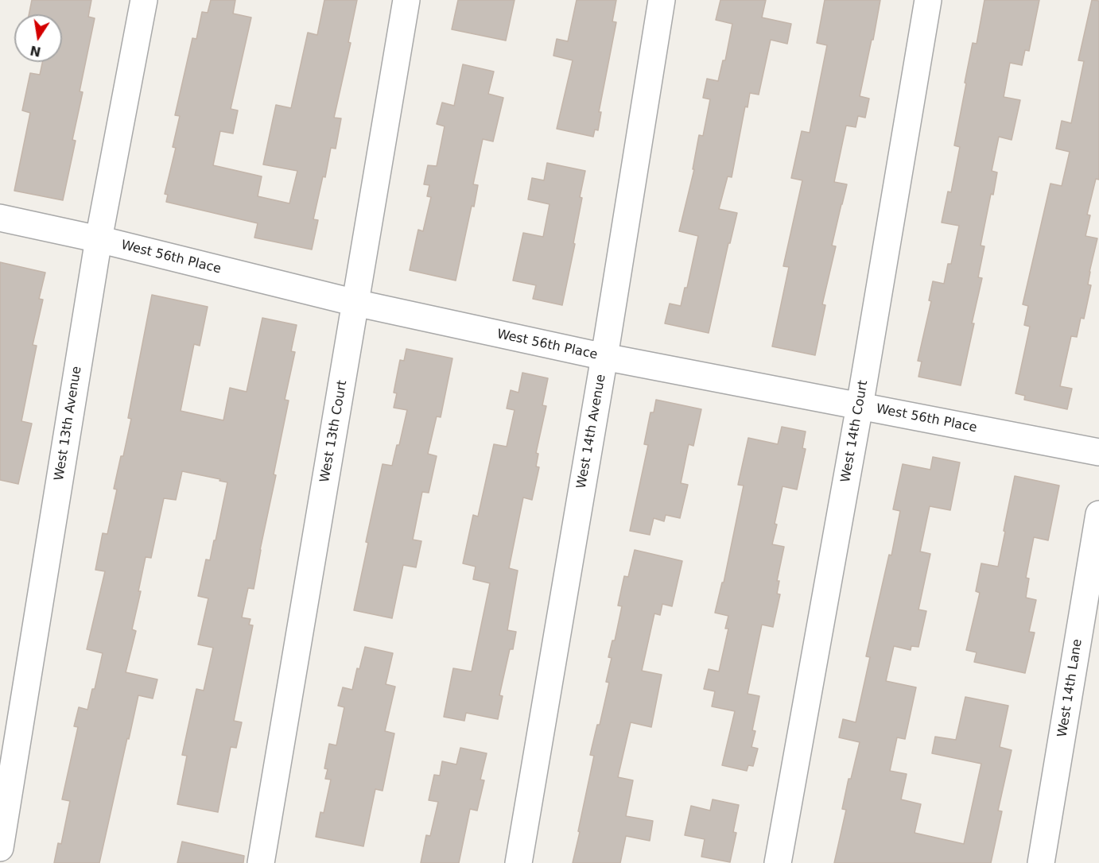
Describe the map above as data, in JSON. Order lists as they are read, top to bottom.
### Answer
{
  "streets": {
    "street": [
      "West 56th Place",
      "West 13th Avenue",
      "West 13th Court",
      "West 14th Avenue",
      "West 14th Court",
      "West 14th Lane"
    ]
  },
  "crossings": [
    ["West 56th Place", "West 13th Avenue"],
    ["West 56th Place", "West 13th Court"],
    ["West 56th Place", "West 14th Avenue"],
    ["West 56th Place", "West 14th Court"]
  ],
  "north": "bottom"
}
